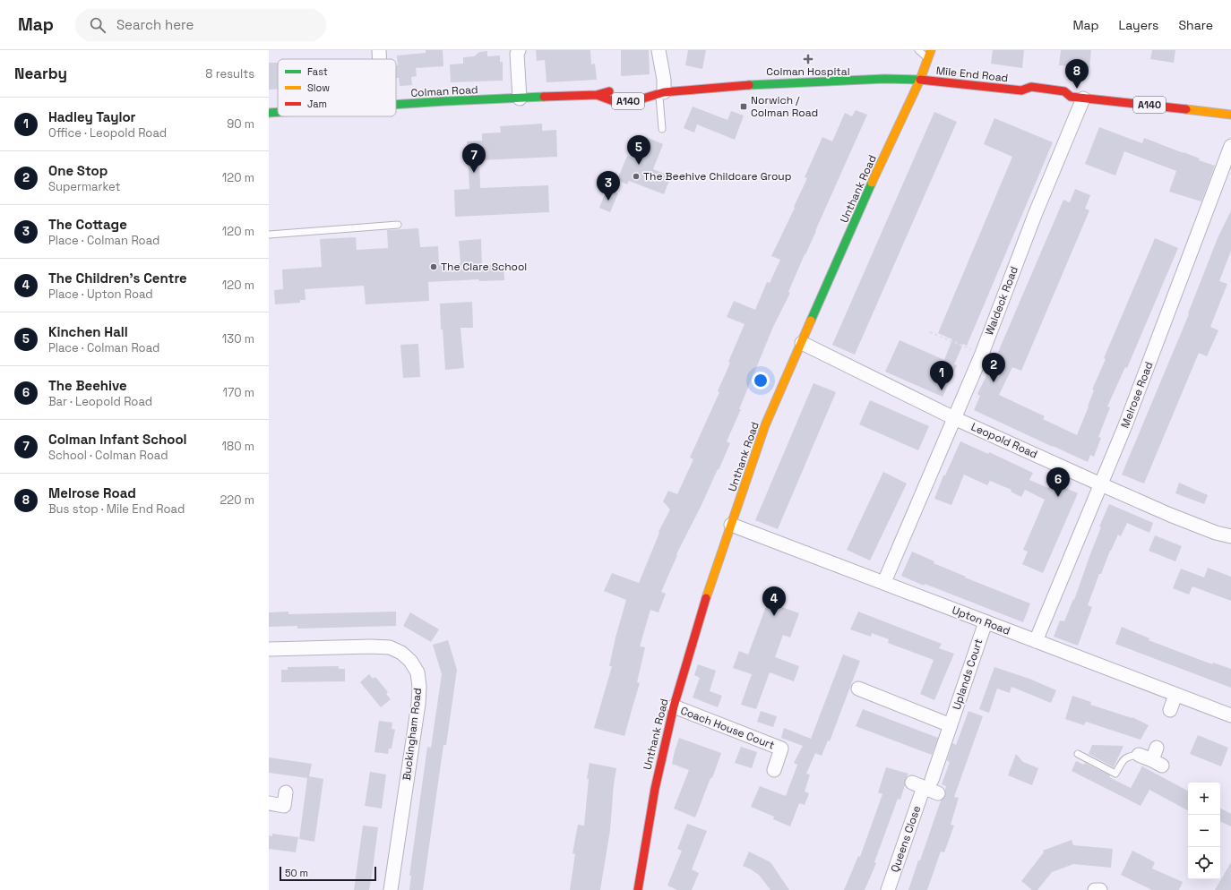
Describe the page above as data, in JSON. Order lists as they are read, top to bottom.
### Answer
{
  "streets": {
    "main road": [
      "Mile End Road",
      "Colman Road",
      "A140",
      "Unthank Road"
    ],
    "street": [
      "Waldeck Road",
      "Melrose Road",
      "Leopold Road",
      "Upton Road",
      "Uplands Court",
      "Coach House Court",
      "Buckingham Road",
      "Queens Close"
    ]
  },
  "crossings": [
    ["Mile End Road", "Colman Road"],
    ["Mile End Road", "Unthank Road"],
    ["Mile End Road", "Waldeck Road"],
    ["Colman Road", "Unthank Road"],
    ["Unthank Road", "Leopold Road"],
    ["Unthank Road", "Upton Road"],
    ["Unthank Road", "Coach House Court"],
    ["Waldeck Road", "Leopold Road"],
    ["Waldeck Road", "Upton Road"],
    ["Melrose Road", "Leopold Road"],
    ["Melrose Road", "Upton Road"],
    ["Upton Road", "Uplands Court"],
    ["Uplands Court", "Queens Close"]
  ],
  "places": {
    "health": ["Colman Hospital"],
    "transit": ["Norwich / Colman Road"],
    "other": ["The Beehive Childcare Group", "The Clare School"]
  },
  "legend": ["Fast", "Slow", "Jam"],
  "scale_bar": "50 m",
  "page": {
    "header": "Map",
    "search": "Search here",
    "nav": ["Map", "Layers", "Share"],
    "heading": ["Nearby", "8 results"],
    "pins": [
      "8",
      "5",
      "7",
      "3",
      "2",
      "1",
      "6",
      "4"
    ],
    "list": [
      {
        "mark": "1",
        "name": "Hadley Taylor",
        "note": "Office · Leopold Road",
        "value": "90 m"
      },
      {
        "mark": "2",
        "name": "One Stop",
        "note": "Supermarket",
        "value": "120 m"
      },
      {
        "mark": "3",
        "name": "The Cottage",
        "note": "Place · Colman Road",
        "value": "120 m"
      },
      {
        "mark": "4",
        "name": "The Children's Centre",
        "note": "Place · Upton Road",
        "value": "120 m"
      },
      {
        "mark": "5",
        "name": "Kinchen Hall",
        "note": "Place · Colman Road",
        "value": "130 m"
      },
      {
        "mark": "6",
        "name": "The Beehive",
        "note": "Bar · Leopold Road",
        "value": "170 m"
      },
      {
        "mark": "7",
        "name": "Colman Infant School",
        "note": "School · Colman Road",
        "value": "180 m"
      },
      {
        "mark": "8",
        "name": "Melrose Road",
        "note": "Bus stop · Mile End Road",
        "value": "220 m"
      }
    ],
    "map_buttons": ["+", "−"],
    "scale": "50 m"
  }
}
